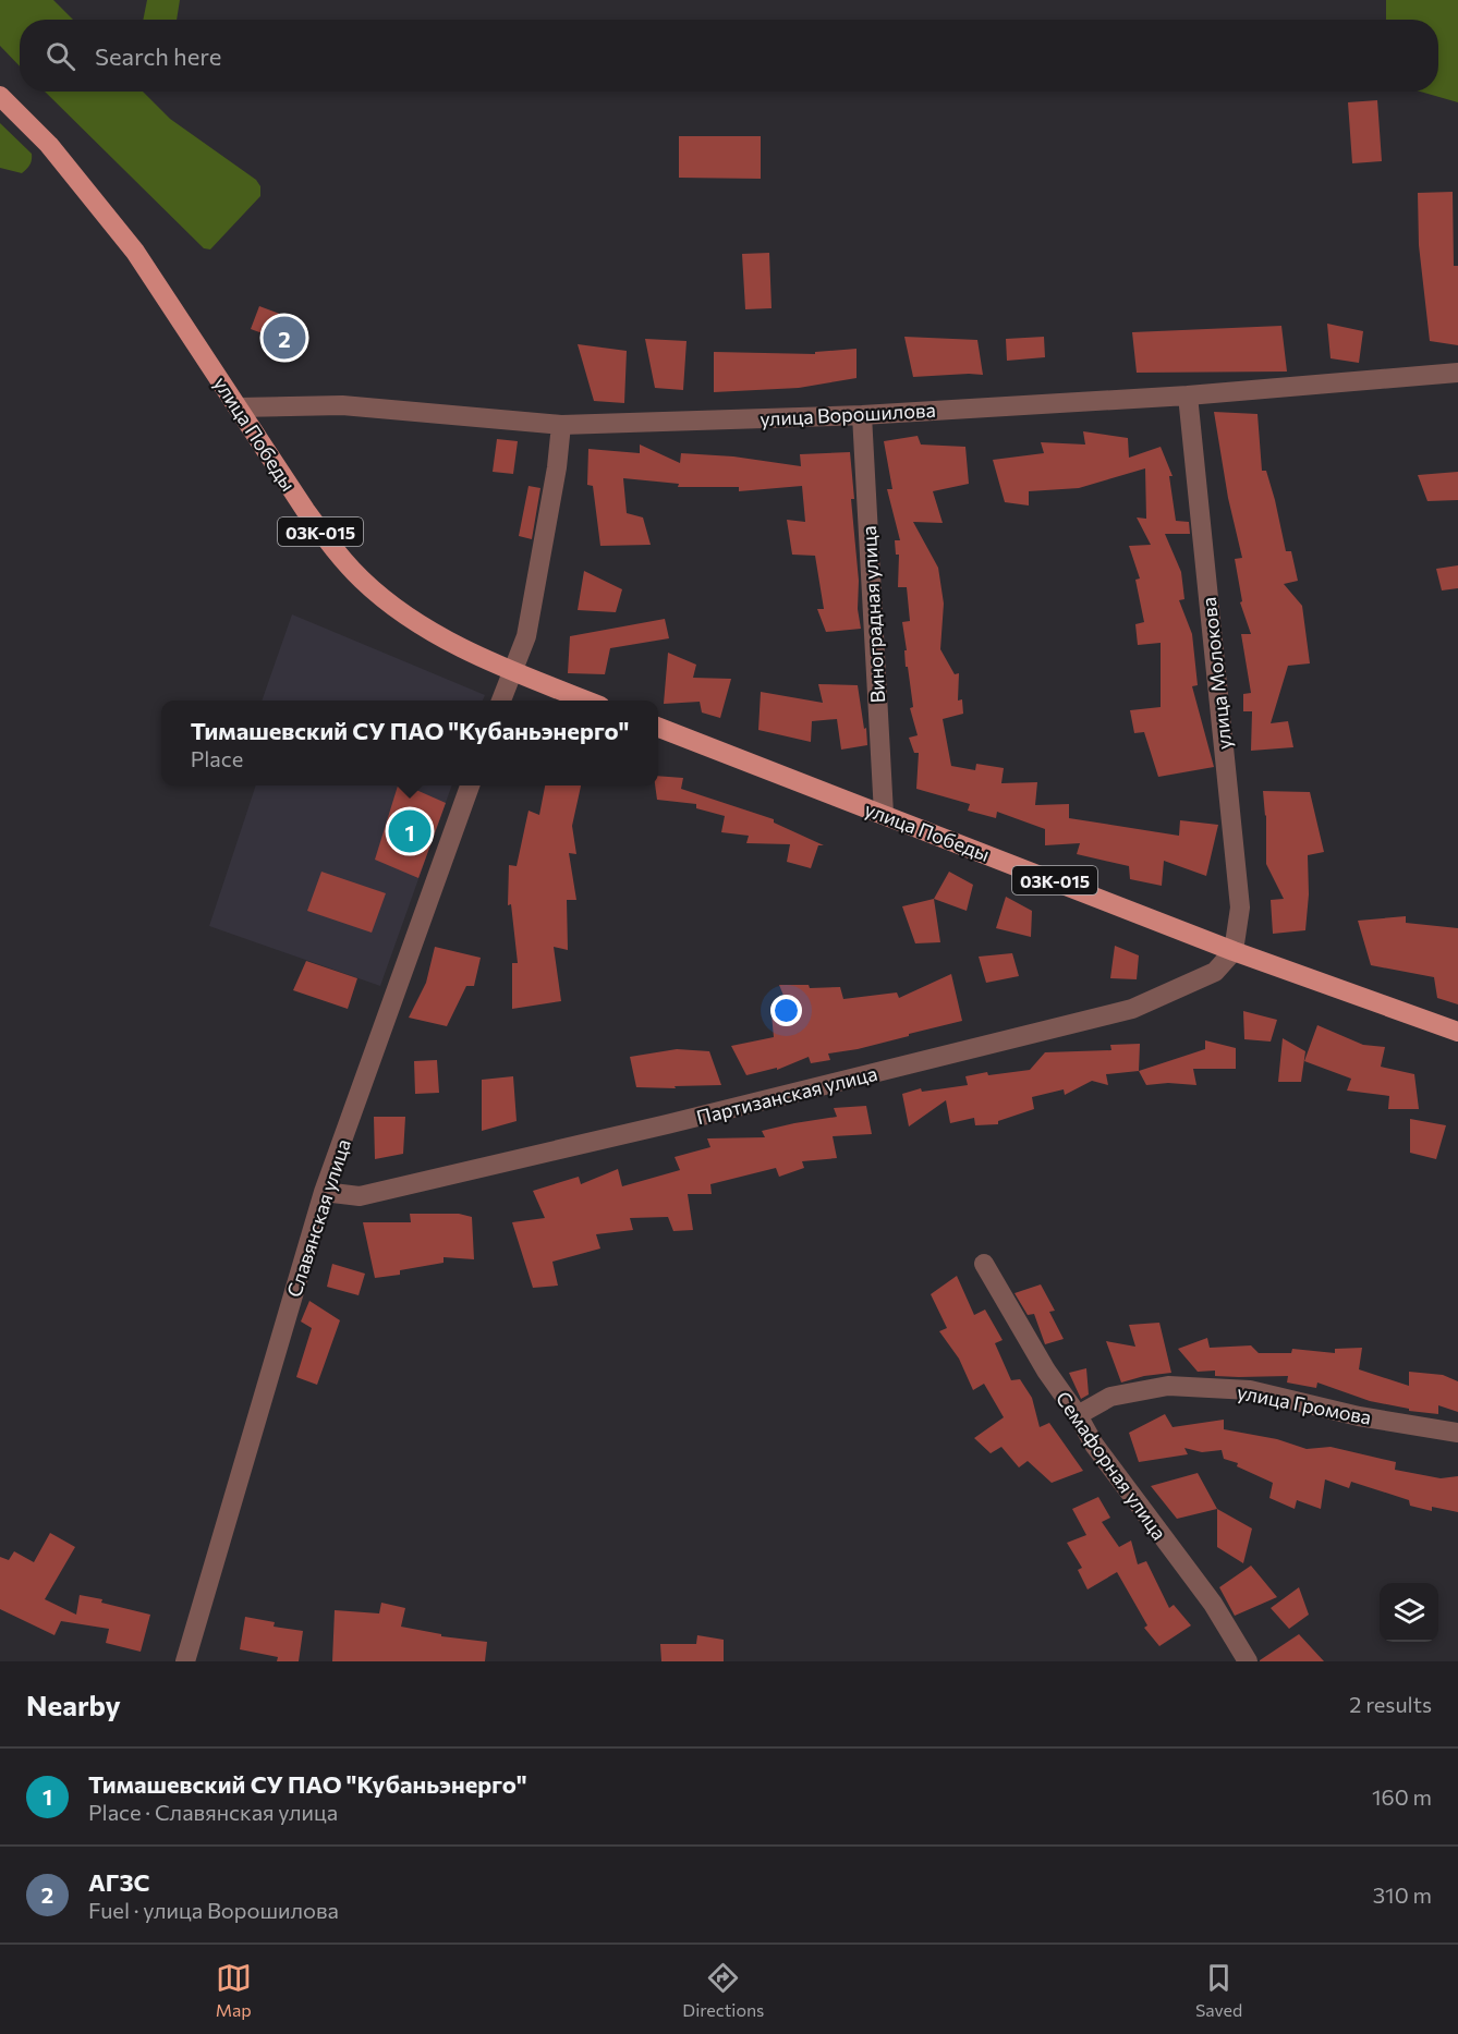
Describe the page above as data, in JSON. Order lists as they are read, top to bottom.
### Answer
{
  "streets": {
    "main road": ["улица Победы", "03К-015"],
    "street": [
      "улица Ворошилова",
      "Виноградная улица",
      "улица Молокова",
      "Партизанская улица",
      "Славянская улица",
      "улица Громова",
      "Семафорная улица"
    ]
  },
  "crossings": [
    ["улица Ворошилова", "улица Победы"],
    ["улица Ворошилова", "Виноградная улица"],
    ["улица Ворошилова", "улица Молокова"],
    ["улица Победы", "Виноградная улица"],
    ["улица Победы", "улица Молокова"],
    ["улица Победы", "Партизанская улица"],
    ["улица Молокова", "Партизанская улица"],
    ["Партизанская улица", "Славянская улица"],
    ["улица Громова", "Семафорная улица"]
  ],
  "page": {
    "search": "Search here",
    "pins": ["2", "1"],
    "popup": ["Тимашевский СУ ПАО \"Кубаньэнерго\"", "Place"],
    "heading": ["Nearby", "2 results"],
    "list": [
      {
        "mark": "1",
        "name": "Тимашевский СУ ПАО \"Кубаньэнерго\"",
        "note": "Place · Славянская улица",
        "value": "160 m"
      },
      {
        "mark": "2",
        "name": "АГЗС",
        "note": "Fuel · улица Ворошилова",
        "value": "310 m"
      }
    ],
    "nav": ["Map", "Directions", "Saved"]
  }
}
